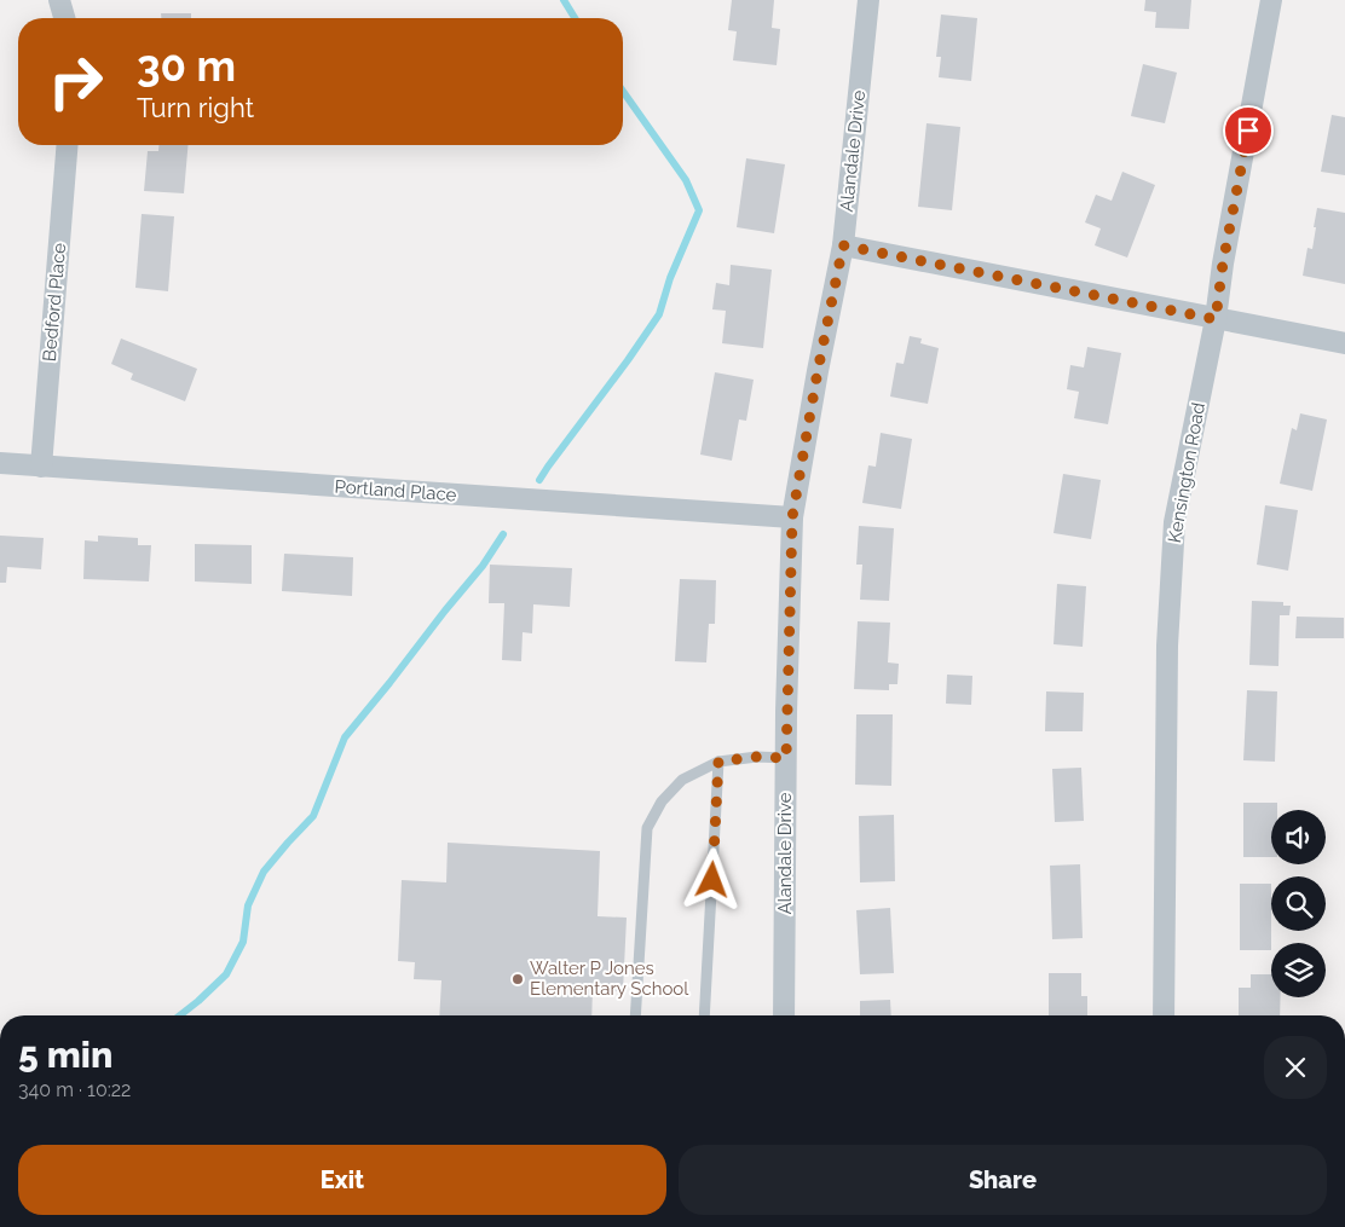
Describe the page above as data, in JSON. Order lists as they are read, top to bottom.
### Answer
{
  "streets": {
    "street": [
      "Alandale Drive",
      "Bedford Place",
      "Kensington Road",
      "Portland Place"
    ]
  },
  "crossings": [
    ["Alandale Drive", "Portland Place"],
    ["Bedford Place", "Portland Place"]
  ],
  "places": ["Walter P Jones Elementary School"],
  "page": {
    "turn": ["30 m", "Turn right"],
    "heading": ["5 min", "340 m · 10:22"],
    "buttons": ["Exit", "Share"]
  }
}
